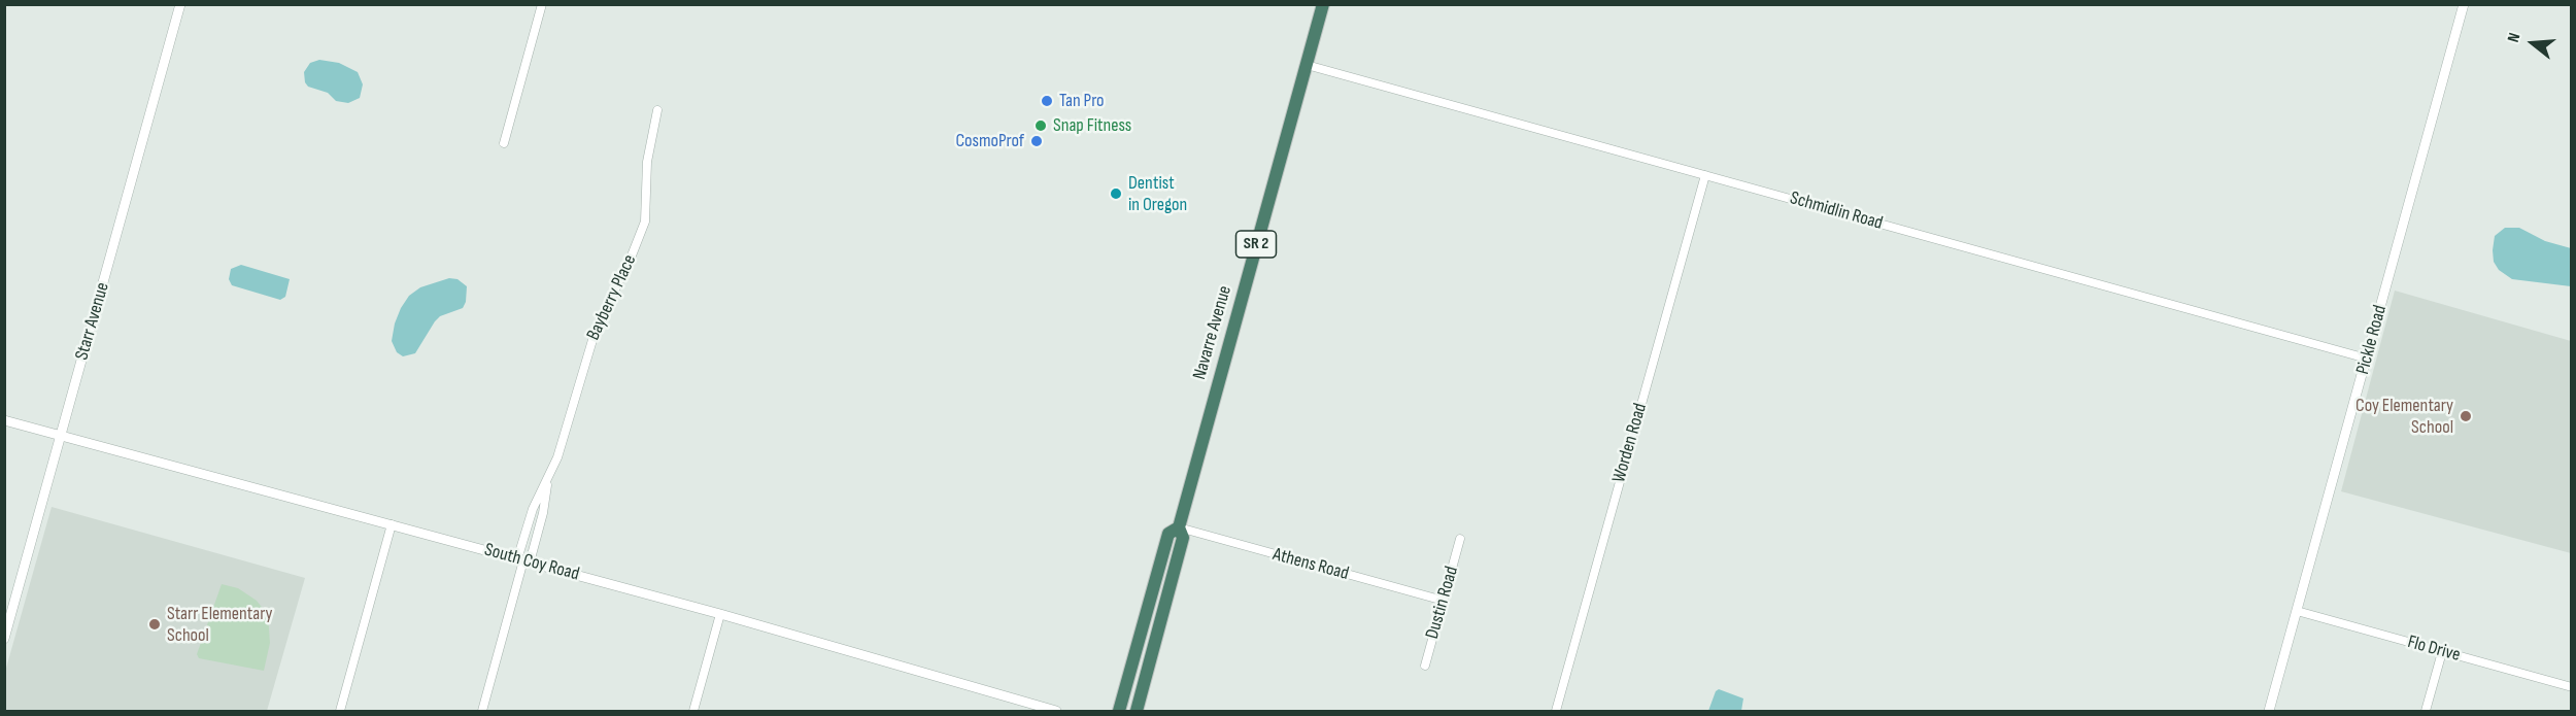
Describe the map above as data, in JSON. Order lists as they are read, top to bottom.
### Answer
{
  "streets": {
    "highway": ["SR 2", "Navarre Avenue"],
    "street": [
      "Schmidlin Road",
      "Bayberry Place",
      "Starr Avenue",
      "Pickle Road",
      "Worden Road",
      "South Coy Road",
      "Athens Road",
      "Dustin Road",
      "Flo Drive"
    ]
  },
  "crossings": [
    ["Schmidlin Road", "Navarre Avenue"],
    ["Schmidlin Road", "Pickle Road"],
    ["Schmidlin Road", "Worden Road"],
    ["Bayberry Place", "South Coy Road"],
    ["Starr Avenue", "South Coy Road"],
    ["Navarre Avenue", "Athens Road"],
    ["Pickle Road", "Flo Drive"],
    ["Athens Road", "Dustin Road"]
  ],
  "places": [
    "Tan Pro",
    "Snap Fitness",
    "CosmoProf",
    "Dentist in Oregon",
    "Coy Elementary School",
    "Starr Elementary School"
  ],
  "north": "left"
}
